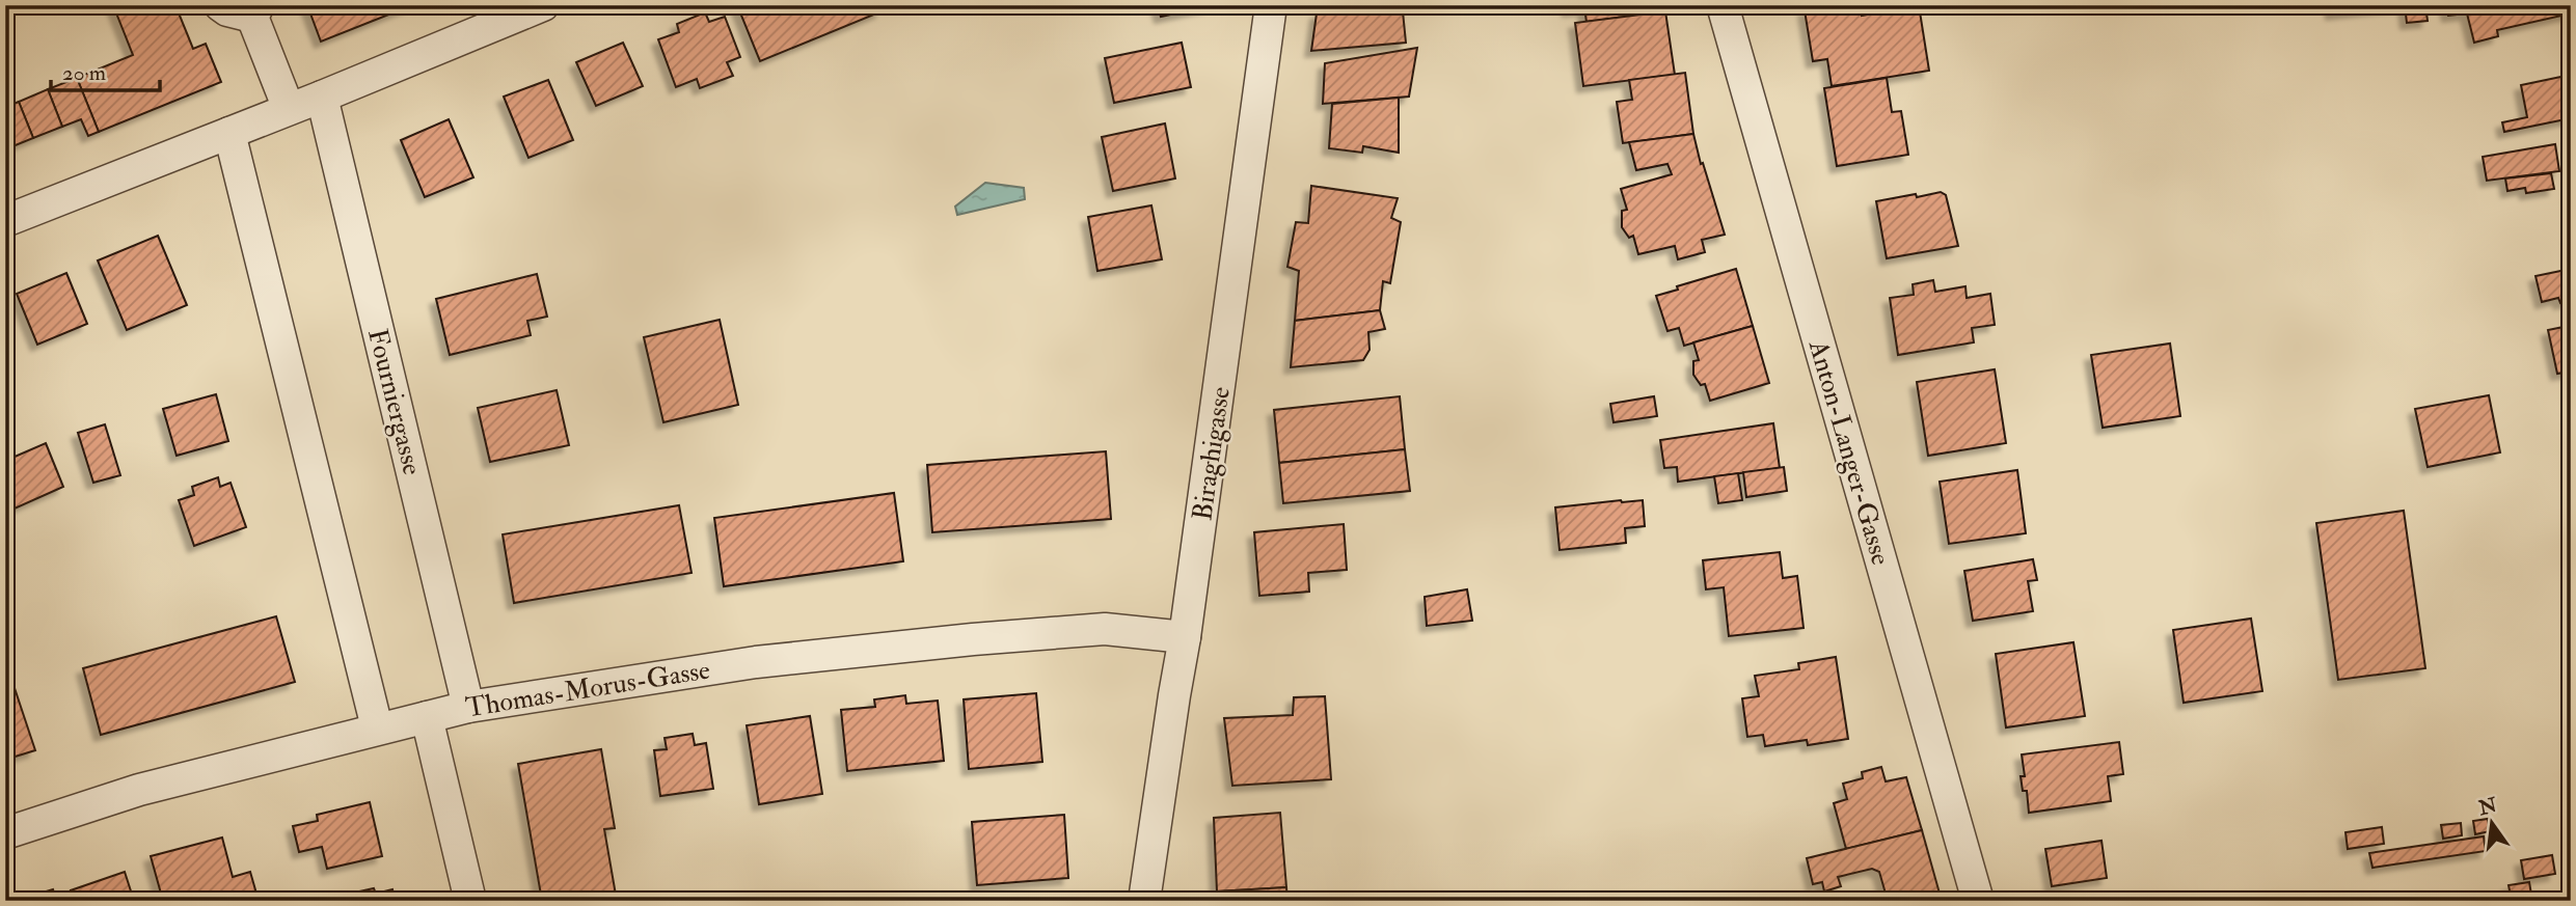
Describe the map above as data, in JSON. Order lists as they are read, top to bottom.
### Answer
{
  "streets": {
    "street": [
      "Fourniergasse",
      "Anton-Langer-Gasse",
      "Biraghigasse",
      "Thomas-Morus-Gasse"
    ]
  },
  "crossings": [
    ["Fourniergasse", "Thomas-Morus-Gasse"],
    ["Biraghigasse", "Thomas-Morus-Gasse"]
  ],
  "scale_bar": "20 m",
  "north": "top"
}
